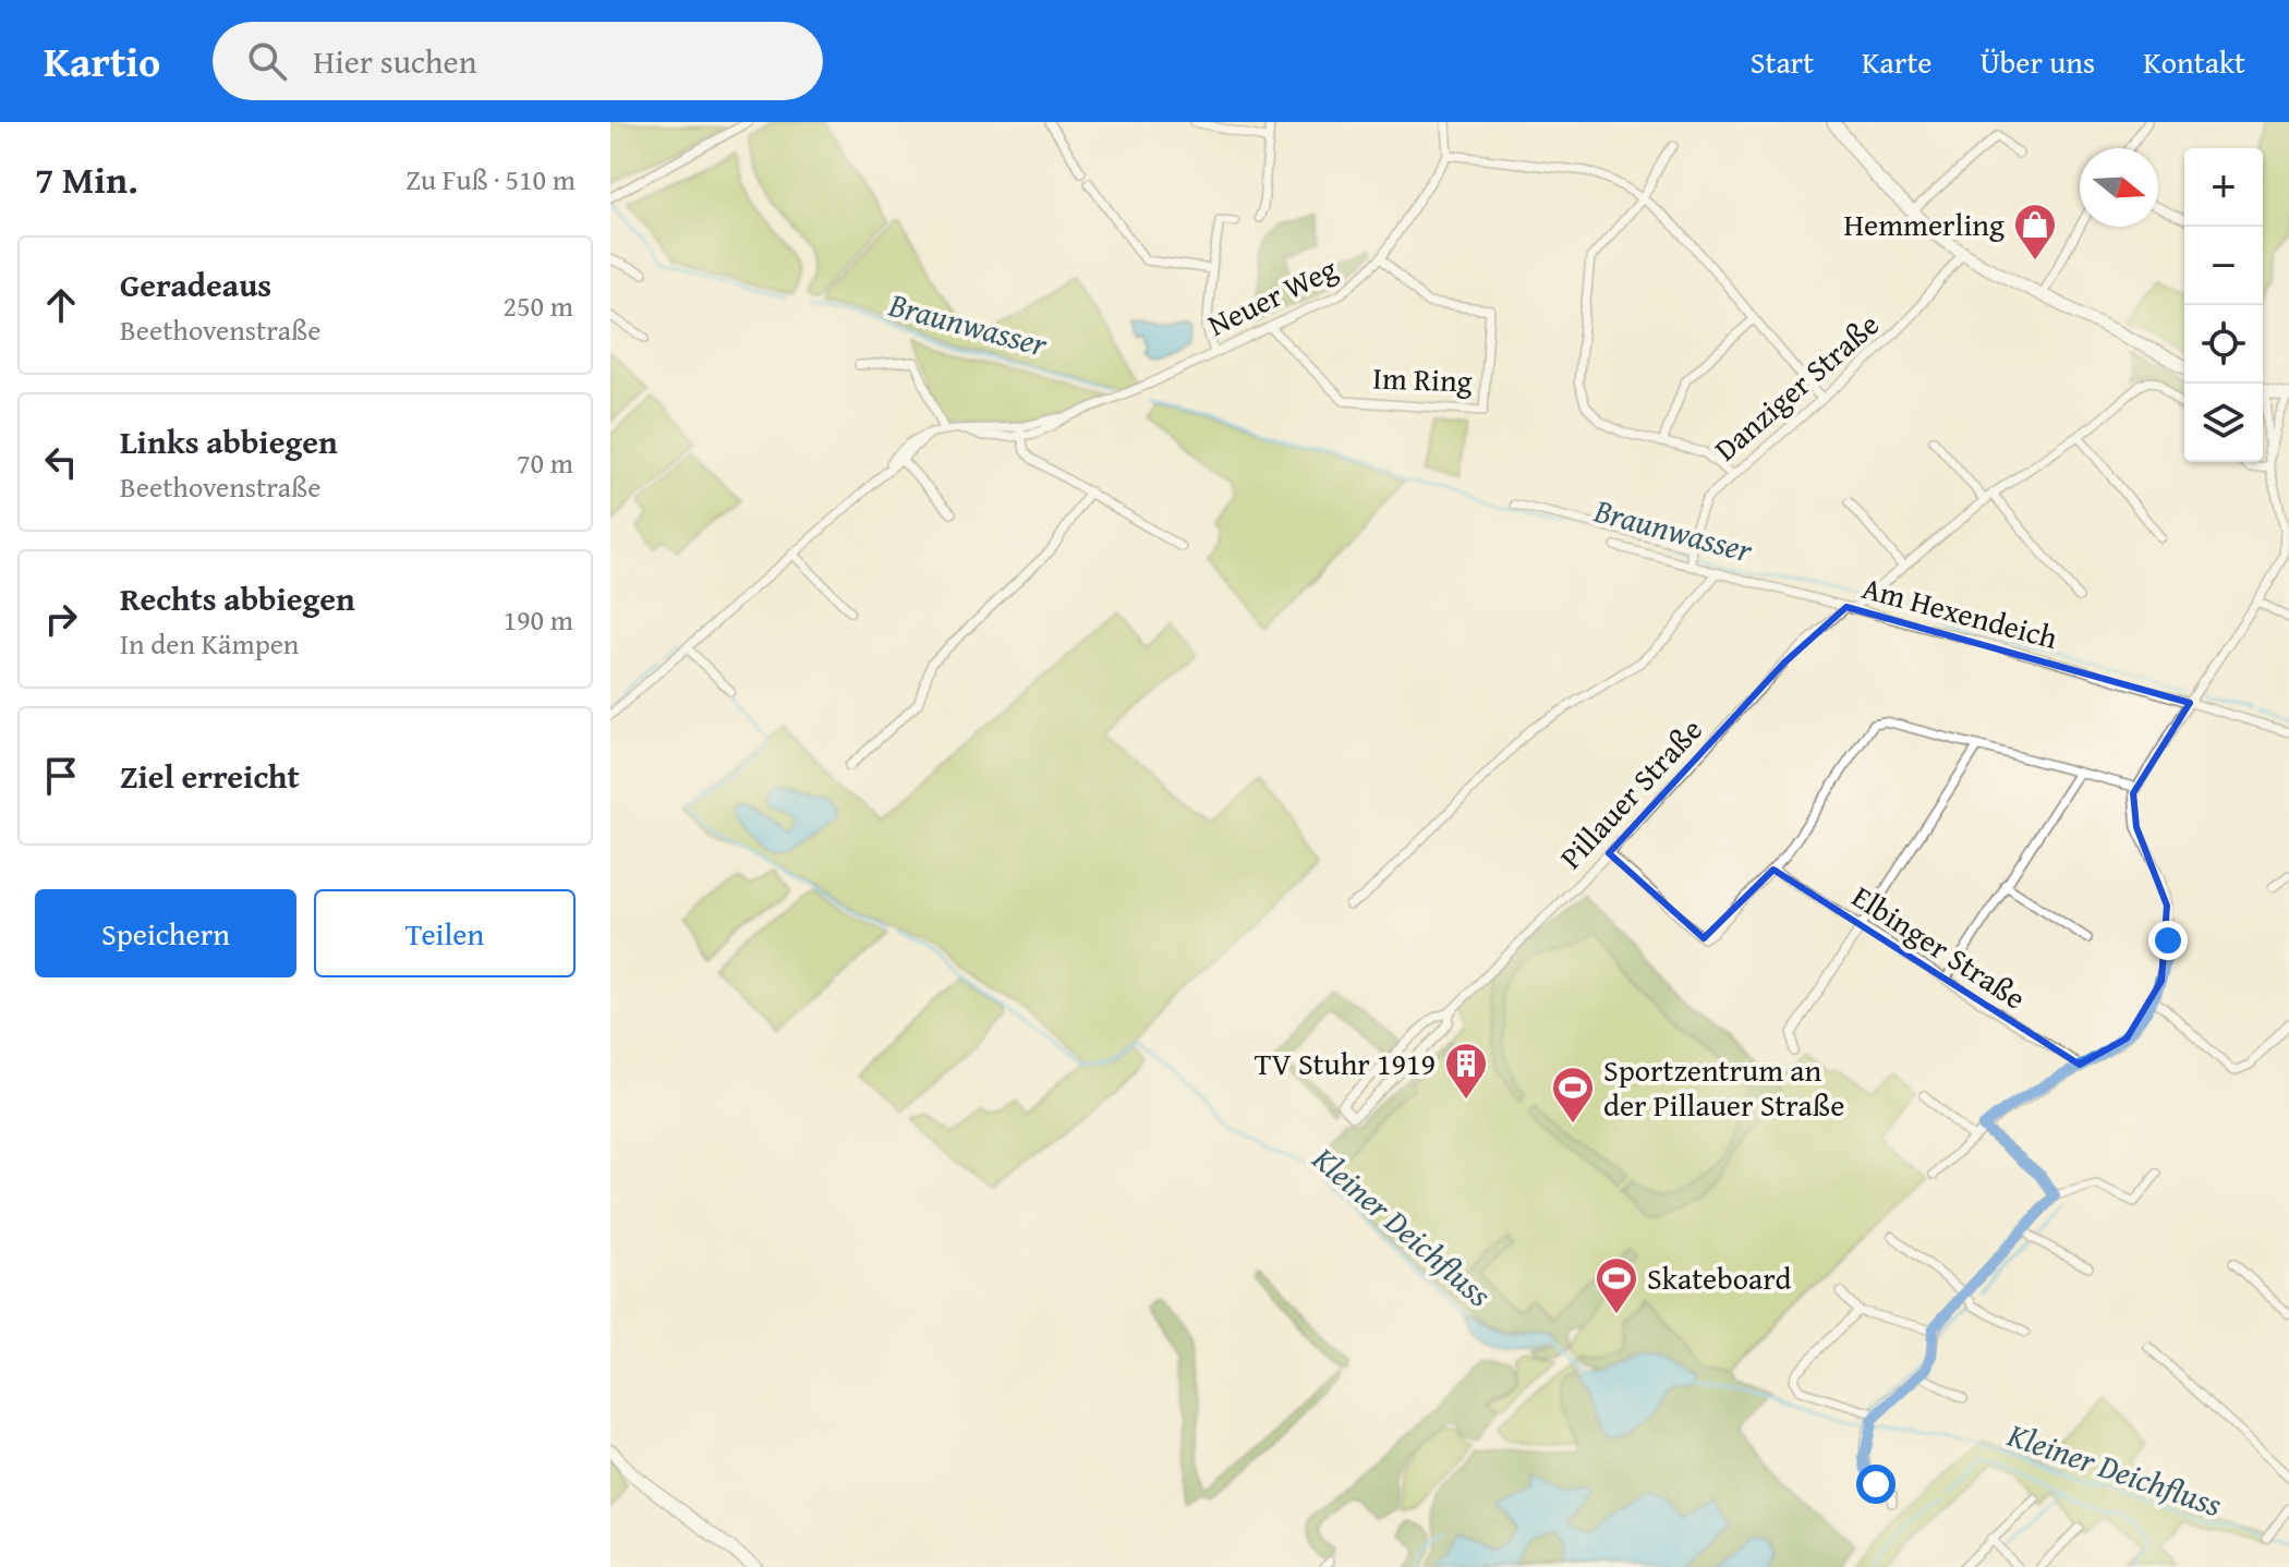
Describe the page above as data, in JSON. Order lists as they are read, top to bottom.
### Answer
{
  "streets": {
    "street": [
      "Neuer Weg",
      "Im Ring",
      "Danziger Straße",
      "Am Hexendeich",
      "Pillauer Straße",
      "Elbinger Straße"
    ]
  },
  "crossings": [
    ["Neuer Weg", "Im Ring"],
    ["Danziger Straße", "Am Hexendeich"],
    ["Am Hexendeich", "Pillauer Straße"]
  ],
  "water": ["Braunwasser", "Kleiner Deichfluss"],
  "places": {
    "shop": ["Hemmerling"],
    "building": ["TV Stuhr 1919"],
    "sports": ["Sportzentrum an der Pillauer Straße", "Skateboard"]
  },
  "north": "right",
  "page": {
    "header": "Kartio",
    "search": "Hier suchen",
    "nav": [
      "Start",
      "Karte",
      "Über uns",
      "Kontakt"
    ],
    "heading": ["7 Min.", "Zu Fuß · 510 m"],
    "map_buttons": ["+", "−"],
    "list": [
      ["Geradeaus", "Beethovenstraße", "250 m"],
      ["Links abbiegen", "Beethovenstraße", "70 m"],
      ["Rechts abbiegen", "In den Kämpen", "190 m"],
      "Ziel erreicht"
    ],
    "buttons": ["Speichern", "Teilen"]
  }
}
